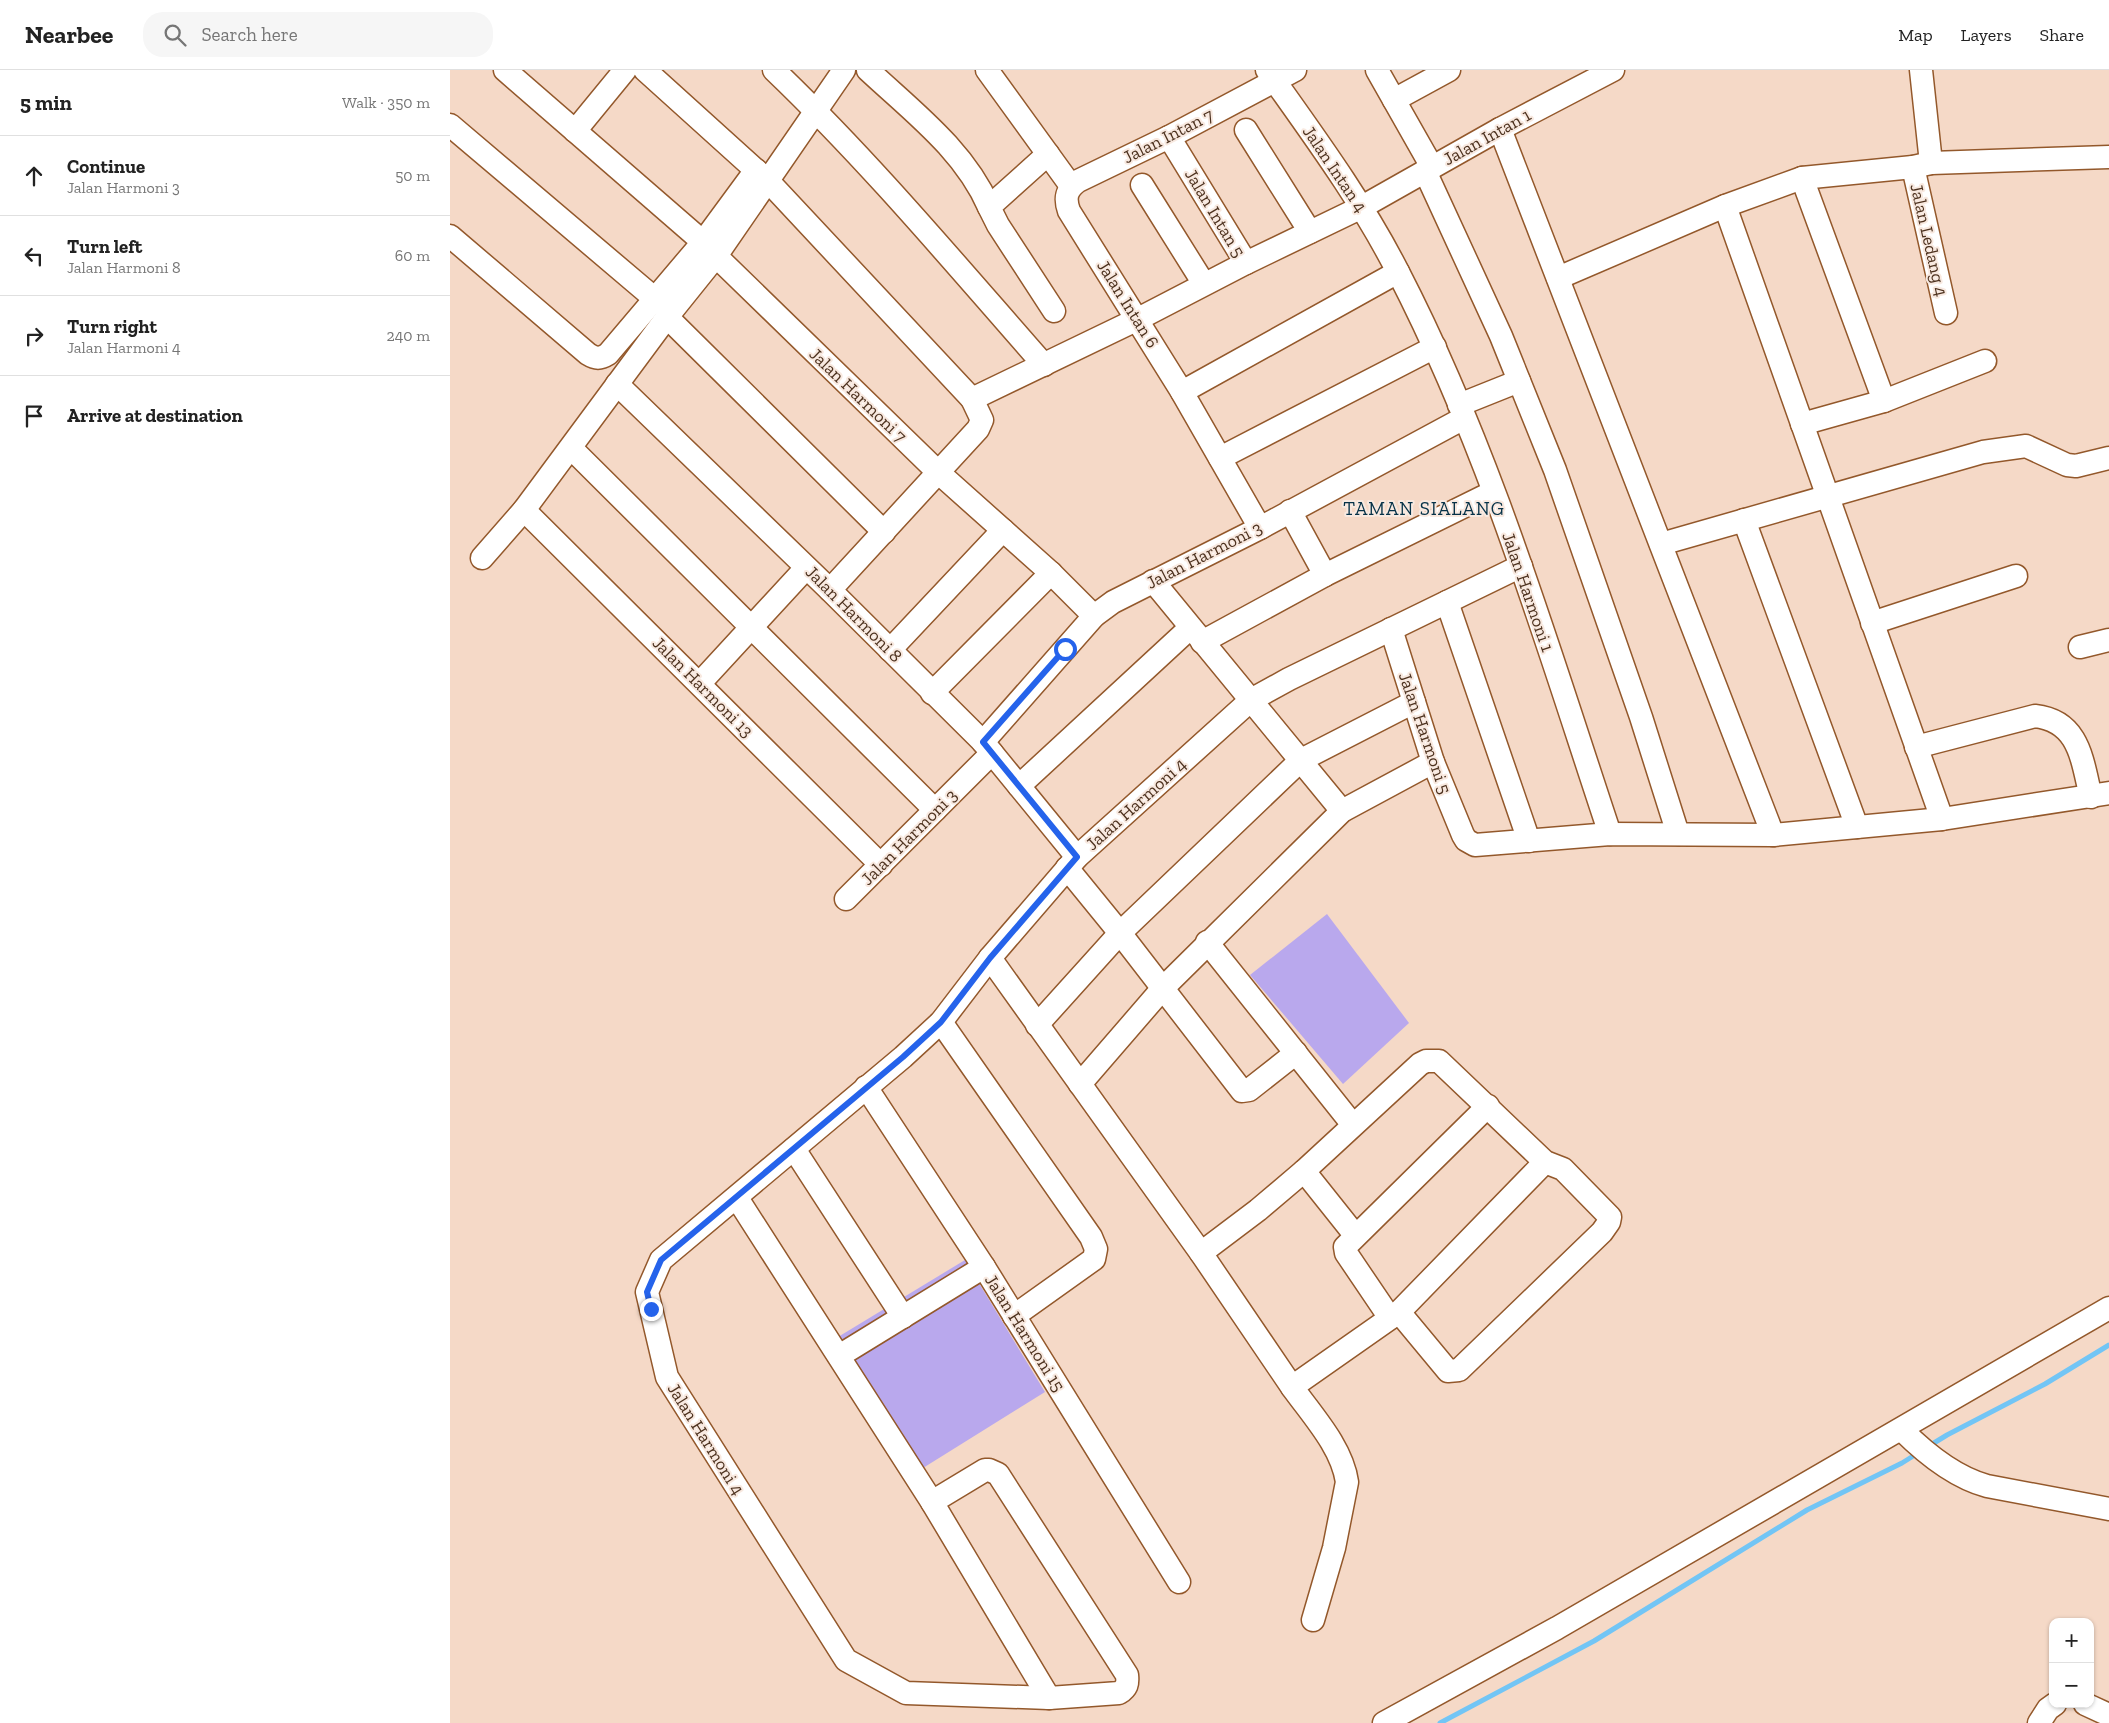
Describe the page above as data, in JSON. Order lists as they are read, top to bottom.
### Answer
{
  "streets": {
    "street": [
      "Jalan Intan 7",
      "Jalan Intan 1",
      "Jalan Intan 4",
      "Jalan Intan 5",
      "Jalan Ledang 4",
      "Jalan Intan 6",
      "Jalan Harmoni 7",
      "Jalan Harmoni 3",
      "Jalan Harmoni 1",
      "Jalan Harmoni 8",
      "Jalan Harmoni 13",
      "Jalan Harmoni 5",
      "Jalan Harmoni 4",
      "Jalan Harmoni 15"
    ]
  },
  "crossings": [
    ["Jalan Intan 7", "Jalan Intan 4"],
    ["Jalan Intan 7", "Jalan Intan 5"],
    ["Jalan Intan 7", "Jalan Intan 6"],
    ["Jalan Intan 1", "Jalan Intan 4"],
    ["Jalan Intan 1", "Jalan Intan 5"],
    ["Jalan Intan 4", "Jalan Harmoni 1"],
    ["Jalan Intan 5", "Jalan Intan 6"],
    ["Jalan Intan 6", "Jalan Harmoni 3"],
    ["Jalan Harmoni 7", "Jalan Harmoni 3"],
    ["Jalan Harmoni 3", "Jalan Harmoni 1"],
    ["Jalan Harmoni 3", "Jalan Harmoni 8"],
    ["Jalan Harmoni 3", "Jalan Harmoni 13"],
    ["Jalan Harmoni 1", "Jalan Harmoni 4"],
    ["Jalan Harmoni 8", "Jalan Harmoni 4"],
    ["Jalan Harmoni 5", "Jalan Harmoni 4"],
    ["Jalan Harmoni 4", "Jalan Harmoni 15"]
  ],
  "districts": ["TAMAN SIALANG"],
  "page": {
    "header": "Nearbee",
    "search": "Search here",
    "nav": ["Map", "Layers", "Share"],
    "heading": ["5 min", "Walk · 350 m"],
    "list": [
      ["Continue", "Jalan Harmoni 3", "50 m"],
      ["Turn left", "Jalan Harmoni 8", "60 m"],
      ["Turn right", "Jalan Harmoni 4", "240 m"],
      "Arrive at destination"
    ],
    "map_buttons": ["+", "−"]
  }
}
